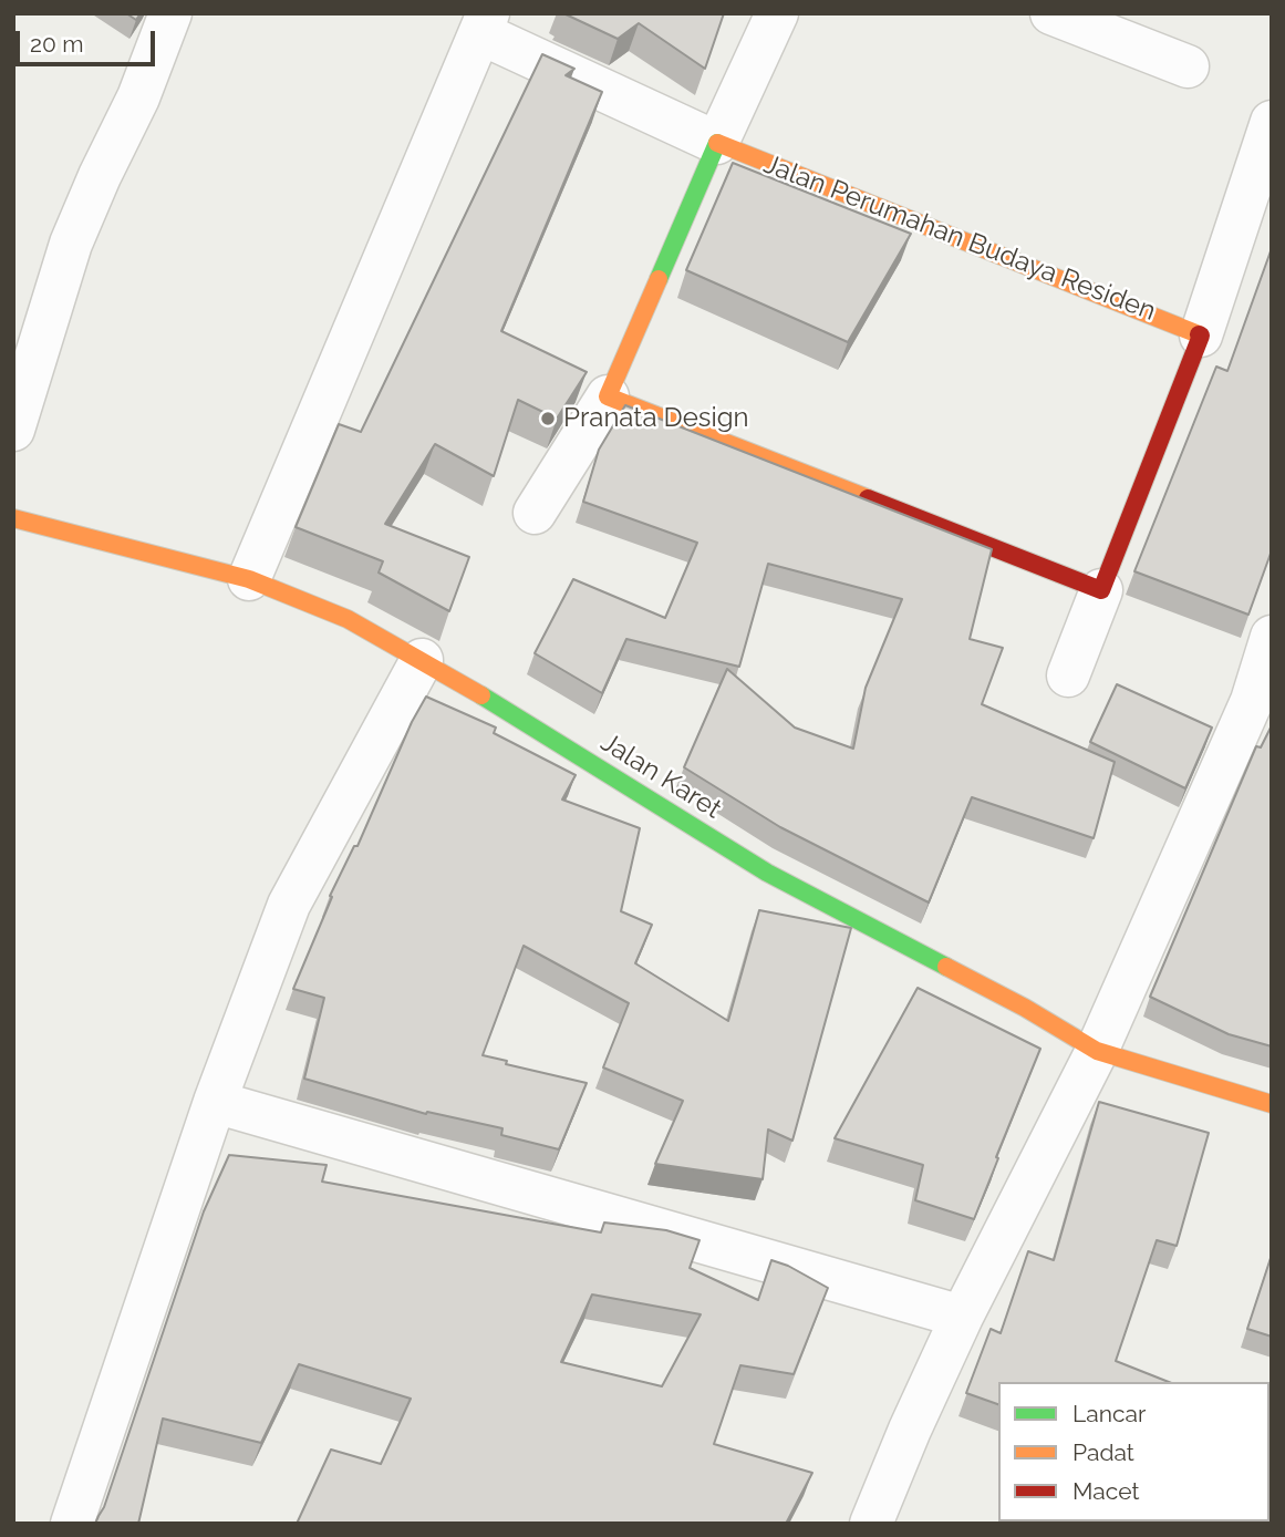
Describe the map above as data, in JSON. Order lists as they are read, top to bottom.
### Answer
{
  "streets": {
    "street": ["Jalan Perumahan Budaya Residen", "Jalan Karet"]
  },
  "places": ["Pranata Design"],
  "legend": ["Lancar", "Padat", "Macet"],
  "scale_bar": "20 m"
}
